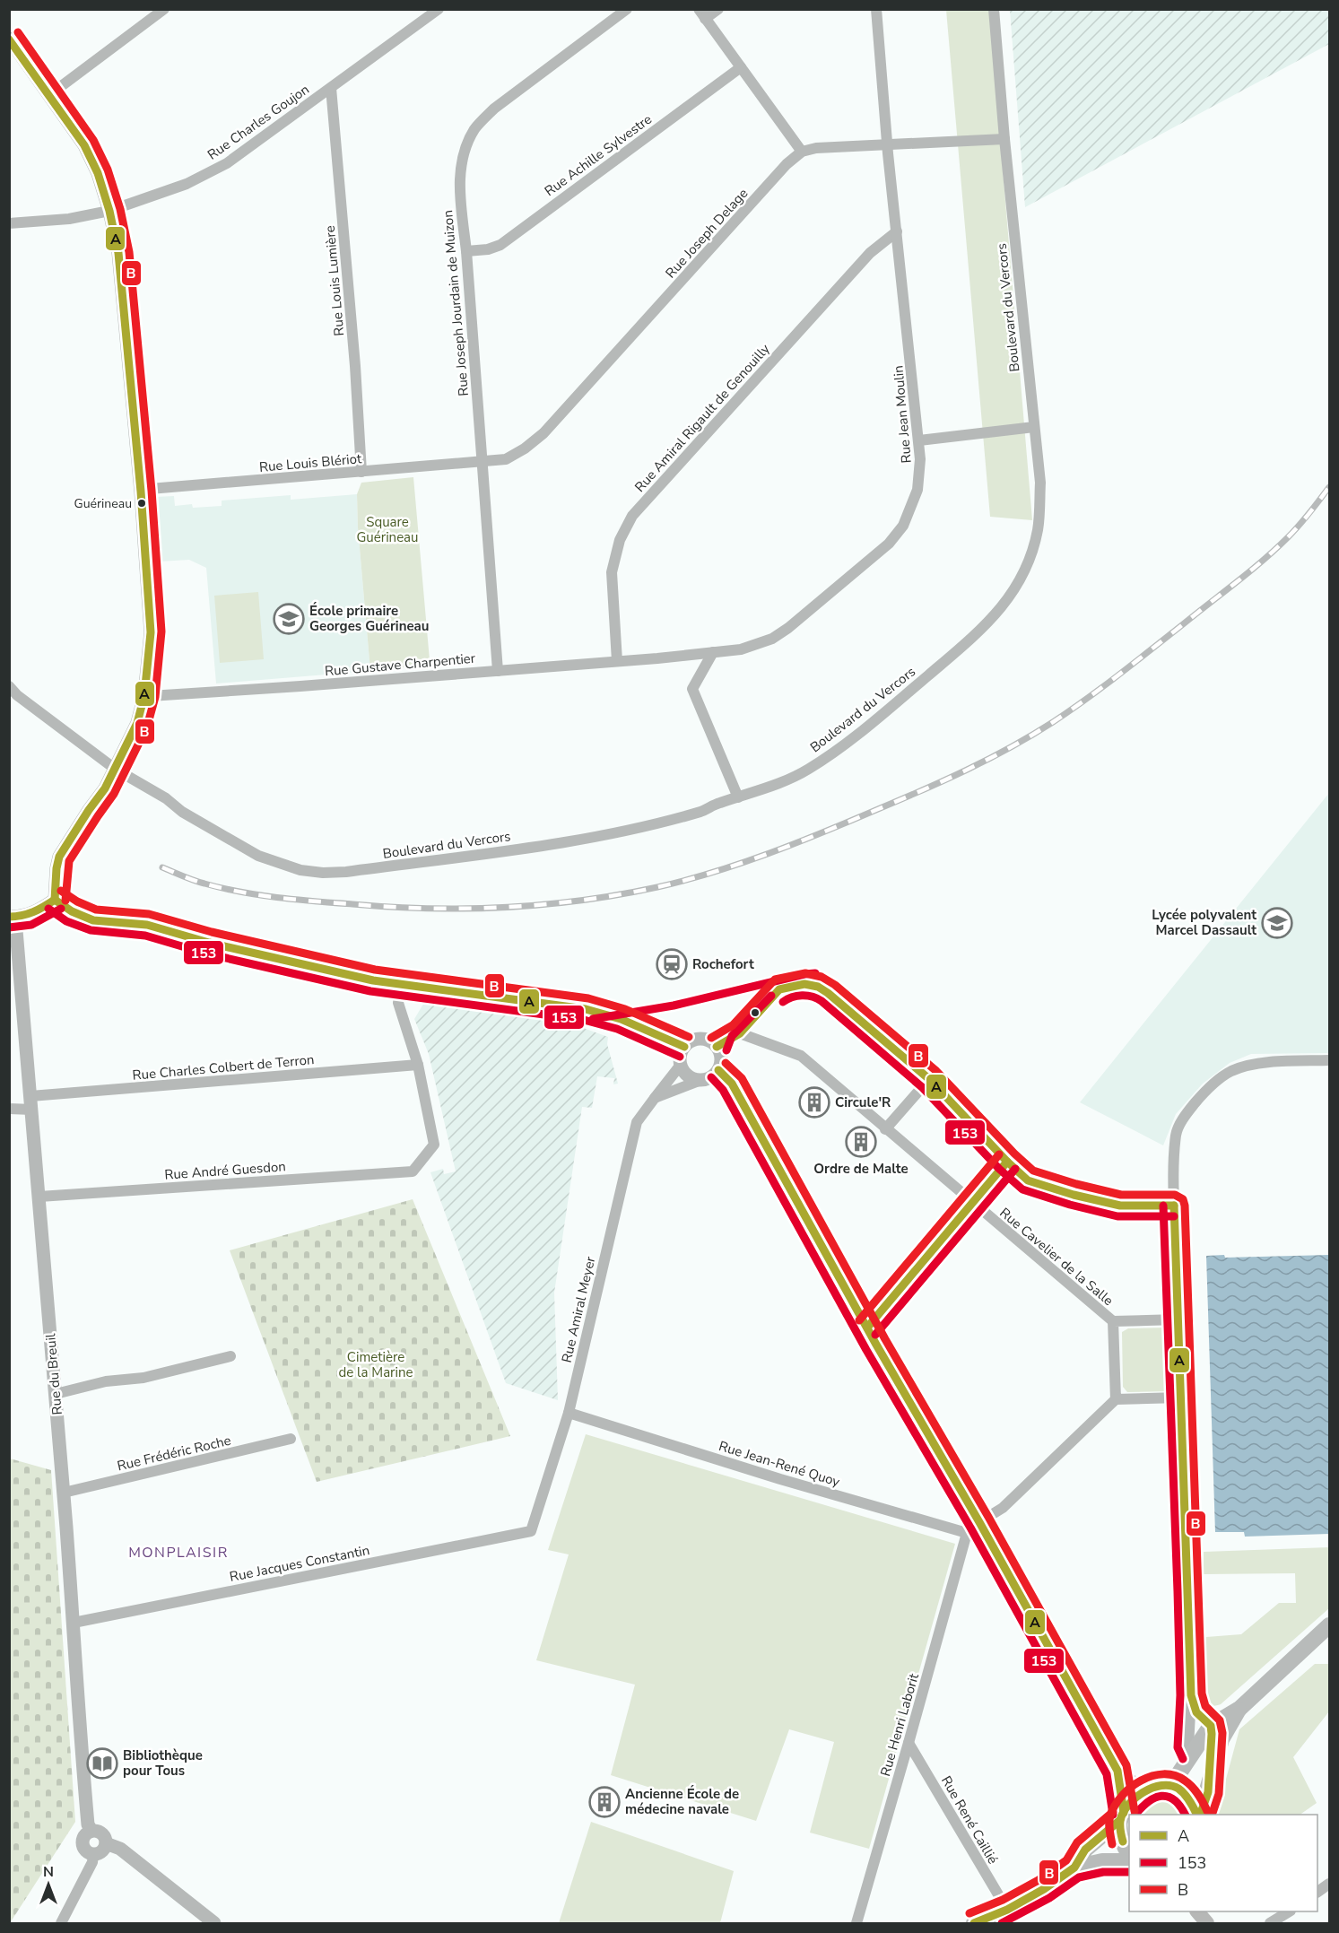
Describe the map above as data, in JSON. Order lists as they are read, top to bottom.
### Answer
{
  "streets": {
    "street": [
      "Rue Charles Goujon",
      "Rue Achille Sylvestre",
      "Rue Joseph Delage",
      "Rue Louis Lumière",
      "Rue Joseph Jourdain de Muizon",
      "Boulevard du Vercors",
      "Rue Jean Moulin",
      "Rue Amiral Rigault de Genouilly",
      "Rue Louis Blériot",
      "Rue Gustave Charpentier",
      "Rue Charles Colbert de Terron",
      "Rue André Guesdon",
      "Rue Cavelier de la Salle",
      "Rue Amiral Meyer",
      "Rue du Breuil",
      "Rue Frédéric Roche",
      "Rue Jean-René Quoy",
      "Rue Jacques Constantin",
      "Rue Henri Laborit",
      "Rue René Caillié"
    ]
  },
  "crossings": [
    ["Rue Charles Goujon", "Rue Louis Lumière"],
    ["Rue Achille Sylvestre", "Rue Joseph Jourdain de Muizon"],
    ["Rue Joseph Delage", "Rue Joseph Jourdain de Muizon"],
    ["Rue Joseph Delage", "Rue Louis Blériot"],
    ["Rue Louis Lumière", "Rue Louis Blériot"],
    ["Rue Joseph Jourdain de Muizon", "Rue Louis Blériot"],
    ["Rue Joseph Jourdain de Muizon", "Rue Gustave Charpentier"],
    ["Rue Jean Moulin", "Rue Amiral Rigault de Genouilly"],
    ["Rue Jean Moulin", "Rue Gustave Charpentier"],
    ["Rue Amiral Rigault de Genouilly", "Rue Gustave Charpentier"],
    ["Rue Charles Colbert de Terron", "Rue André Guesdon"],
    ["Rue Charles Colbert de Terron", "Rue du Breuil"],
    ["Rue André Guesdon", "Rue du Breuil"],
    ["Rue Amiral Meyer", "Rue Jean-René Quoy"],
    ["Rue Amiral Meyer", "Rue Jacques Constantin"],
    ["Rue du Breuil", "Rue Frédéric Roche"],
    ["Rue du Breuil", "Rue Jacques Constantin"],
    ["Rue Jean-René Quoy", "Rue Henri Laborit"],
    ["Rue Henri Laborit", "Rue René Caillié"]
  ],
  "districts": ["MONPLAISIR"],
  "parks": ["Square Guérineau", "Cimetière de la Marine"],
  "places": {
    "other": ["Guérineau"],
    "school or university": ["École primaire Georges Guérineau", "Lycée polyvalent Marcel Dassault"],
    "station": ["Rochefort"],
    "building": ["Circule'R", "Ordre de Malte", "Ancienne École de médecine navale"],
    "library": ["Bibliothèque pour Tous"]
  },
  "lines": ["transit line B", "transit line A", "transit line 153"],
  "legend": ["A", "153", "B"],
  "north": "top"
}
